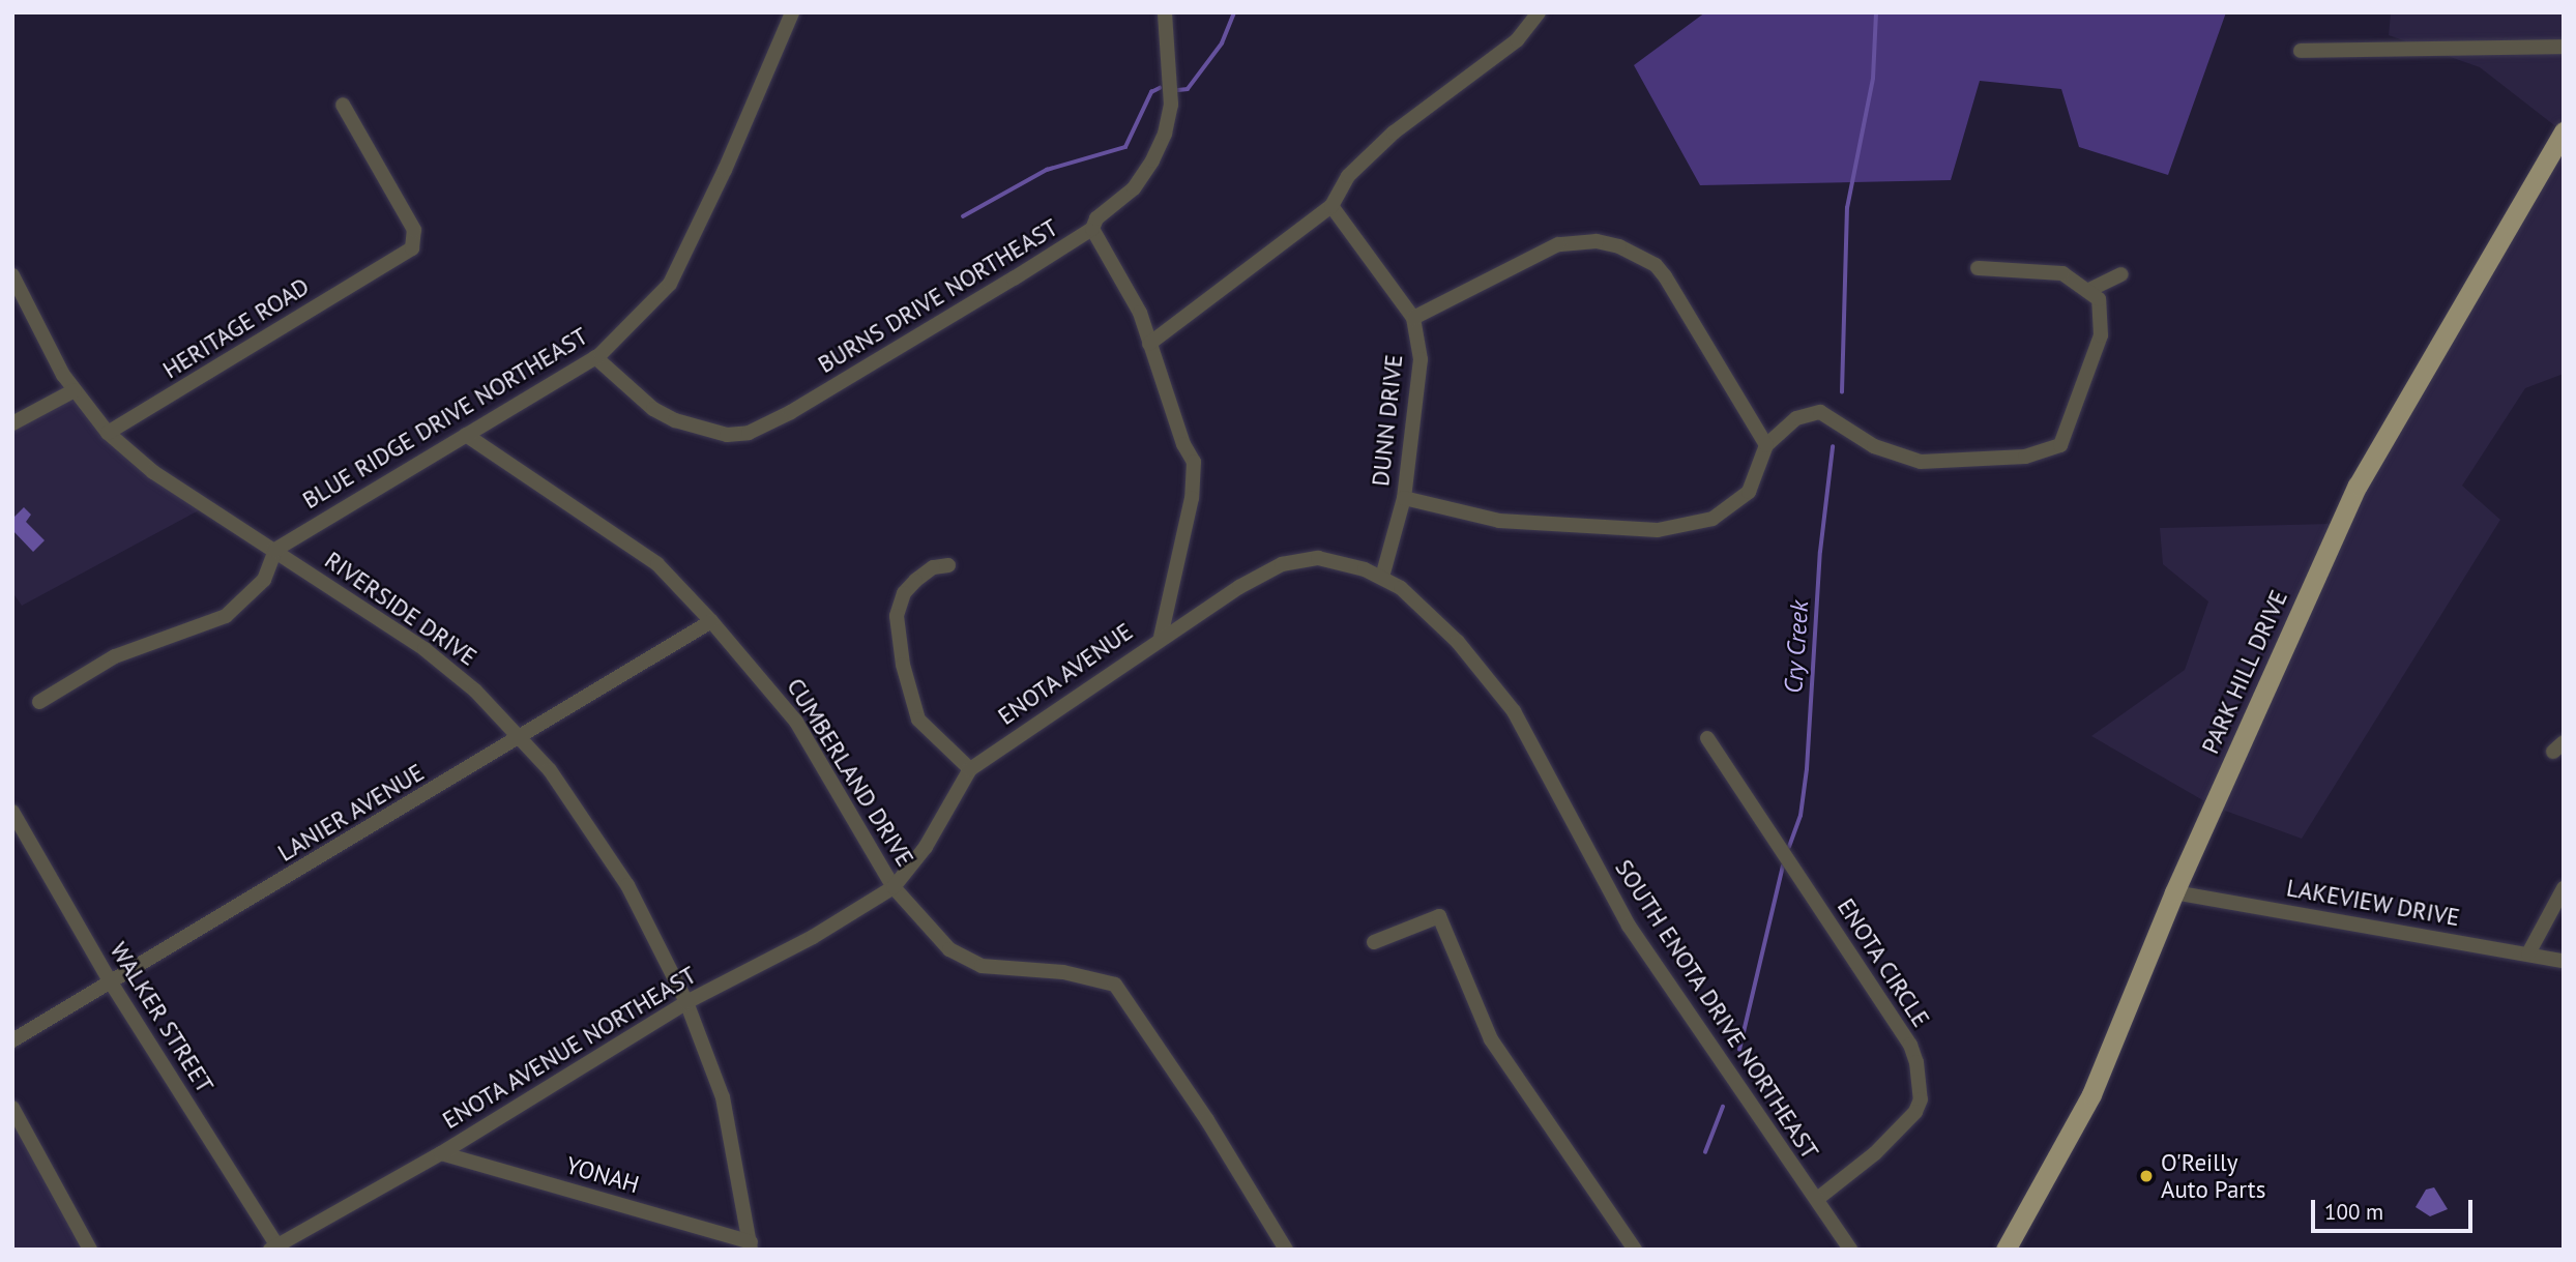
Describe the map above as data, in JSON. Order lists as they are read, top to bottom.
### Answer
{
  "streets": {
    "main road": ["PARK HILL DRIVE"],
    "street": [
      "BURNS DRIVE NORTHEAST",
      "HERITAGE ROAD",
      "BLUE RIDGE DRIVE NORTHEAST",
      "DUNN DRIVE",
      "RIVERSIDE DRIVE",
      "ENOTA AVENUE",
      "CUMBERLAND DRIVE",
      "LANIER AVENUE",
      "LAKEVIEW DRIVE",
      "ENOTA CIRCLE",
      "SOUTH ENOTA DRIVE NORTHEAST",
      "WALKER STREET",
      "ENOTA AVENUE NORTHEAST",
      "YONAH"
    ]
  },
  "crossings": [
    ["BURNS DRIVE NORTHEAST", "BLUE RIDGE DRIVE NORTHEAST"],
    ["BURNS DRIVE NORTHEAST", "ENOTA AVENUE"],
    ["HERITAGE ROAD", "RIVERSIDE DRIVE"],
    ["BLUE RIDGE DRIVE NORTHEAST", "RIVERSIDE DRIVE"],
    ["BLUE RIDGE DRIVE NORTHEAST", "CUMBERLAND DRIVE"],
    ["DUNN DRIVE", "SOUTH ENOTA DRIVE NORTHEAST"],
    ["RIVERSIDE DRIVE", "LANIER AVENUE"],
    ["RIVERSIDE DRIVE", "ENOTA AVENUE NORTHEAST"],
    ["RIVERSIDE DRIVE", "YONAH"],
    ["PARK HILL DRIVE", "LAKEVIEW DRIVE"],
    ["ENOTA AVENUE", "CUMBERLAND DRIVE"],
    ["ENOTA AVENUE", "SOUTH ENOTA DRIVE NORTHEAST"],
    ["ENOTA AVENUE", "ENOTA AVENUE NORTHEAST"],
    ["CUMBERLAND DRIVE", "LANIER AVENUE"],
    ["CUMBERLAND DRIVE", "ENOTA AVENUE NORTHEAST"],
    ["LANIER AVENUE", "WALKER STREET"],
    ["ENOTA CIRCLE", "SOUTH ENOTA DRIVE NORTHEAST"],
    ["WALKER STREET", "ENOTA AVENUE NORTHEAST"],
    ["ENOTA AVENUE NORTHEAST", "YONAH"]
  ],
  "water": ["Cry Creek"],
  "places": ["O'Reilly Auto Parts"],
  "scale_bar": "100 m"
}
